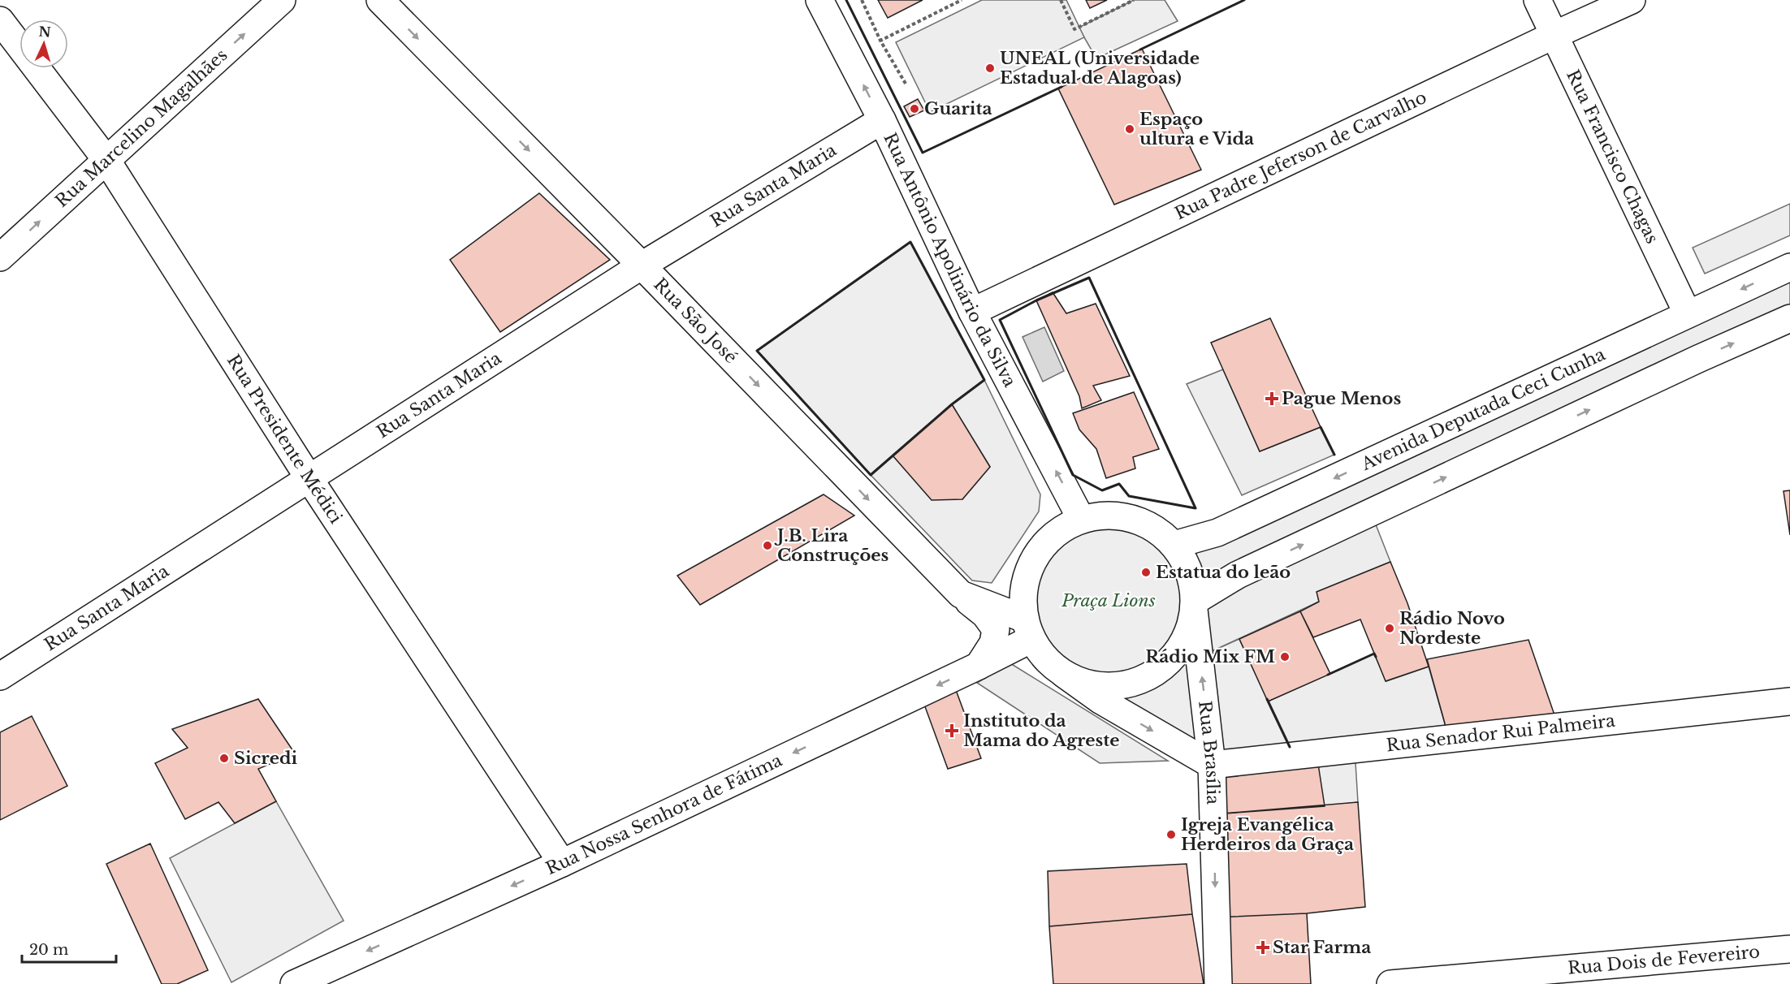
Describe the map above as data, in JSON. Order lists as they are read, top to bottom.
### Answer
{
  "streets": {
    "street": [
      "Rua Marcelino Magalhães",
      "Rua Padre Jeferson de Carvalho",
      "Rua Francisco Chagas",
      "Rua Santa Maria",
      "Rua Antônio Apolinário da Silva",
      "Rua São José",
      "Avenida Deputada Ceci Cunha",
      "Rua Presidente Médici",
      "Rua Senador Rui Palmeira",
      "Rua Brasília",
      "Rua Nossa Senhora de Fátima",
      "Rua Dois de Fevereiro"
    ]
  },
  "crossings": [
    ["Rua Marcelino Magalhães", "Rua Presidente Médici"],
    ["Rua Padre Jeferson de Carvalho", "Rua Francisco Chagas"],
    ["Rua Padre Jeferson de Carvalho", "Rua Antônio Apolinário da Silva"],
    ["Rua Francisco Chagas", "Avenida Deputada Ceci Cunha"],
    ["Rua Santa Maria", "Rua Antônio Apolinário da Silva"],
    ["Rua Santa Maria", "Rua São José"],
    ["Rua Santa Maria", "Rua Presidente Médici"],
    ["Rua Antônio Apolinário da Silva", "Rua São José"],
    ["Rua Antônio Apolinário da Silva", "Avenida Deputada Ceci Cunha"],
    ["Rua Antônio Apolinário da Silva", "Rua Brasília"],
    ["Rua Antônio Apolinário da Silva", "Rua Nossa Senhora de Fátima"],
    ["Rua São José", "Avenida Deputada Ceci Cunha"],
    ["Rua São José", "Rua Brasília"],
    ["Rua São José", "Rua Nossa Senhora de Fátima"],
    ["Avenida Deputada Ceci Cunha", "Rua Brasília"],
    ["Avenida Deputada Ceci Cunha", "Rua Nossa Senhora de Fátima"],
    ["Rua Presidente Médici", "Rua Nossa Senhora de Fátima"],
    ["Rua Senador Rui Palmeira", "Rua Brasília"],
    ["Rua Brasília", "Rua Nossa Senhora de Fátima"]
  ],
  "one_way": [
    "Rua Marcelino Magalhães",
    "Rua Antônio Apolinário da Silva",
    "Rua São José",
    "Rua Nossa Senhora de Fátima"
  ],
  "parks": ["Praça Lions"],
  "places": {
    "other": [
      "UNEAL (Universidade Estadual de Alagoas)",
      "Guarita",
      "Espaço ultura e Vida",
      "J.B. Lira Construções",
      "Estatua do leão",
      "Rádio Novo Nordeste",
      "Rádio Mix FM",
      "Sicredi",
      "Igreja Evangélica Herdeiros da Graça"
    ],
    "health": ["Pague Menos", "Instituto da Mama do Agreste", "Star Farma"]
  },
  "scale_bar": "20 m",
  "north": "top"
}
